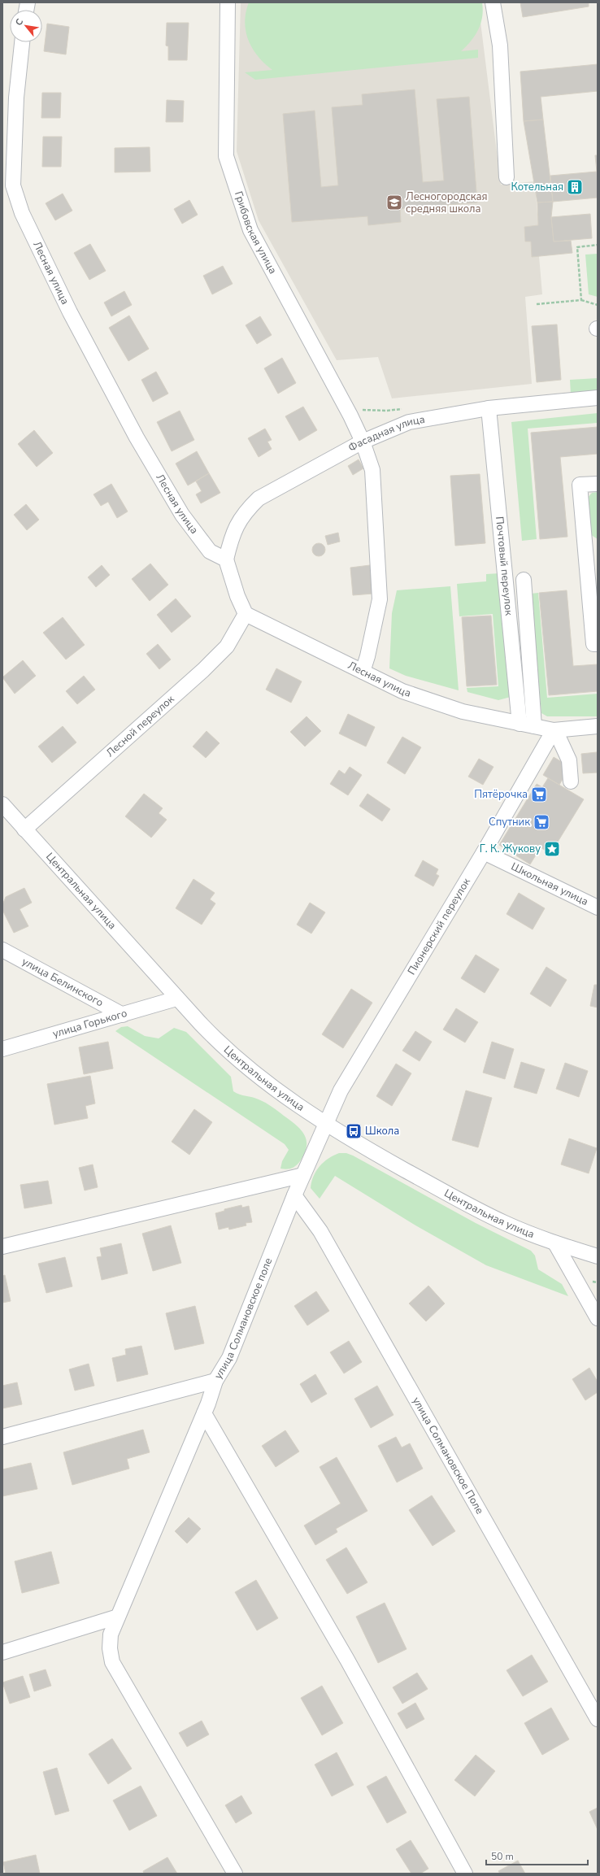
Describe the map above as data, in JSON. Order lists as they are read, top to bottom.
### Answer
{
  "streets": {
    "street": [
      "Грибовская улица",
      "Лесная улица",
      "Фасадная улица",
      "Почтовый переулок",
      "Лесной переулок",
      "Школьная улица",
      "Центральная улица",
      "Пионерский переулок",
      "улица Белинского",
      "улица Горького",
      "улица Солмановское поле",
      "улица Солмановское Поле"
    ]
  },
  "crossings": [
    ["Грибовская улица", "Лесная улица"],
    ["Грибовская улица", "Фасадная улица"],
    ["Лесная улица", "Фасадная улица"],
    ["Лесная улица", "Почтовый переулок"],
    ["Лесная улица", "Лесной переулок"],
    ["Лесная улица", "Пионерский переулок"],
    ["Фасадная улица", "Почтовый переулок"],
    ["Лесной переулок", "Центральная улица"],
    ["Школьная улица", "Пионерский переулок"],
    ["Центральная улица", "Пионерский переулок"],
    ["Центральная улица", "улица Горького"],
    ["Центральная улица", "улица Солмановское поле"],
    ["Пионерский переулок", "улица Солмановское поле"],
    ["улица Белинского", "улица Горького"],
    ["улица Солмановское поле", "улица Солмановское Поле"]
  ],
  "places": {
    "building": ["Котельная"],
    "school or university": ["Лесногородская средняя школа"],
    "supermarket": ["Пятёрочка", "Спутник"],
    "place": ["Г. К. Жукову"],
    "bus stop": ["Школа"]
  },
  "scale_bar": "50 m",
  "north": "top left"
}
